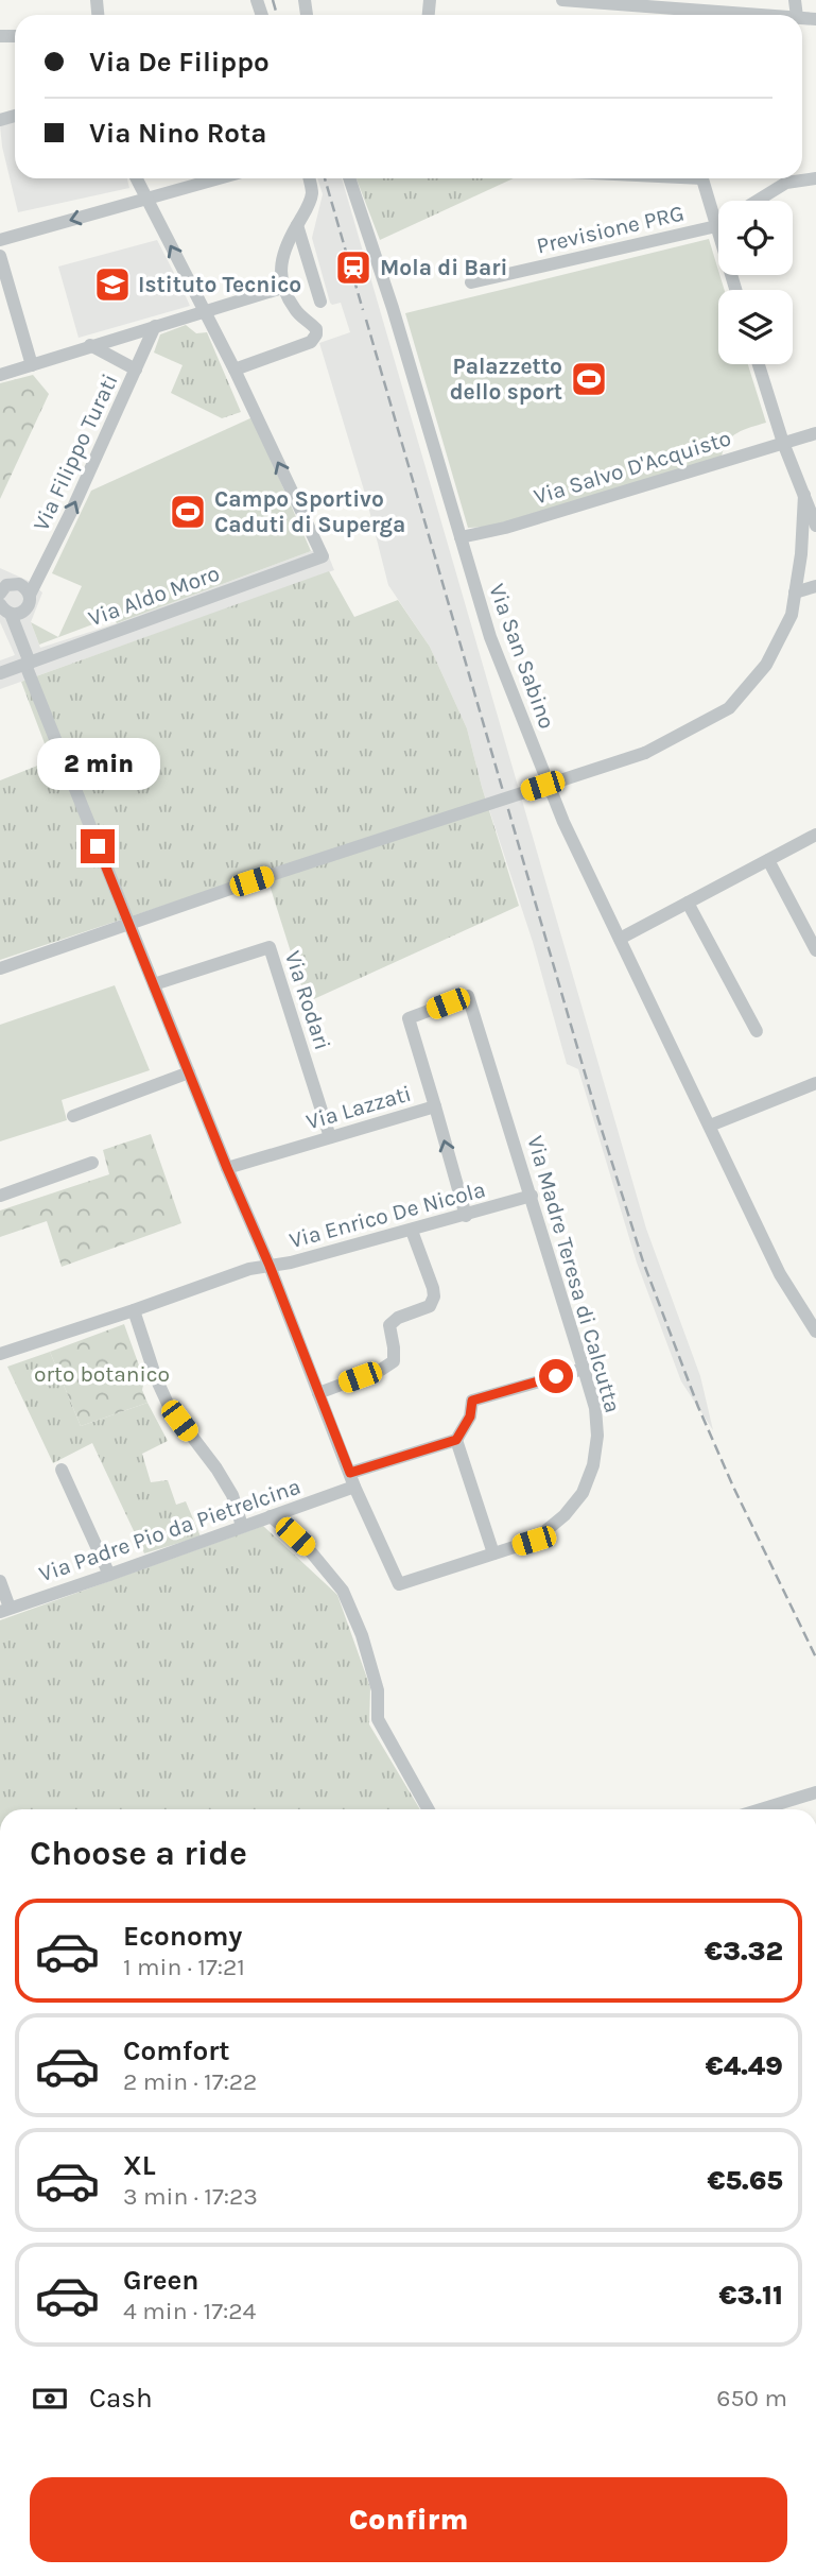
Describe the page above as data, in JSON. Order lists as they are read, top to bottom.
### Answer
{
  "streets": {
    "street": [
      "Previsione PRG",
      "Via Filippo Turati",
      "Via Salvo D'Acquisto",
      "Via Aldo Moro",
      "Via San Sabino",
      "Via Rodari",
      "Via Lazzati",
      "Via Enrico De Nicola",
      "Via Madre Teresa di Calcutta",
      "Via Padre Pio da Pietrelcina"
    ]
  },
  "crossings": [
    ["Via Salvo D'Acquisto", "Via San Sabino"],
    ["Via Rodari", "Via Lazzati"],
    ["Via Lazzati", "Via Enrico De Nicola"],
    ["Via Lazzati", "Via Madre Teresa di Calcutta"],
    ["Via Enrico De Nicola", "Via Madre Teresa di Calcutta"],
    ["Via Madre Teresa di Calcutta", "Via Padre Pio da Pietrelcina"]
  ],
  "one_way": ["Via Filippo Turati"],
  "parks": ["orto botanico"],
  "places": {
    "station": ["Mola di Bari"],
    "school or university": ["Istituto Tecnico"],
    "sports": ["Palazzetto dello sport", "Campo Sportivo Caduti di Superga"]
  },
  "page": {
    "banner": ["Via De Filippo", "Via Nino Rota"],
    "bubble": "2 min",
    "heading": "Choose a ride",
    "list": [
      {
        "name": "Economy",
        "note": "1 min · 17:21",
        "value": "€3.32"
      },
      {
        "name": "Comfort",
        "note": "2 min · 17:22",
        "value": "€4.49"
      },
      {
        "name": "XL",
        "note": "3 min · 17:23",
        "value": "€5.65"
      },
      {
        "name": "Green",
        "note": "4 min · 17:24",
        "value": "€3.11"
      }
    ],
    "pay": ["Cash", "650 m"],
    "buttons": "Confirm"
  }
}
